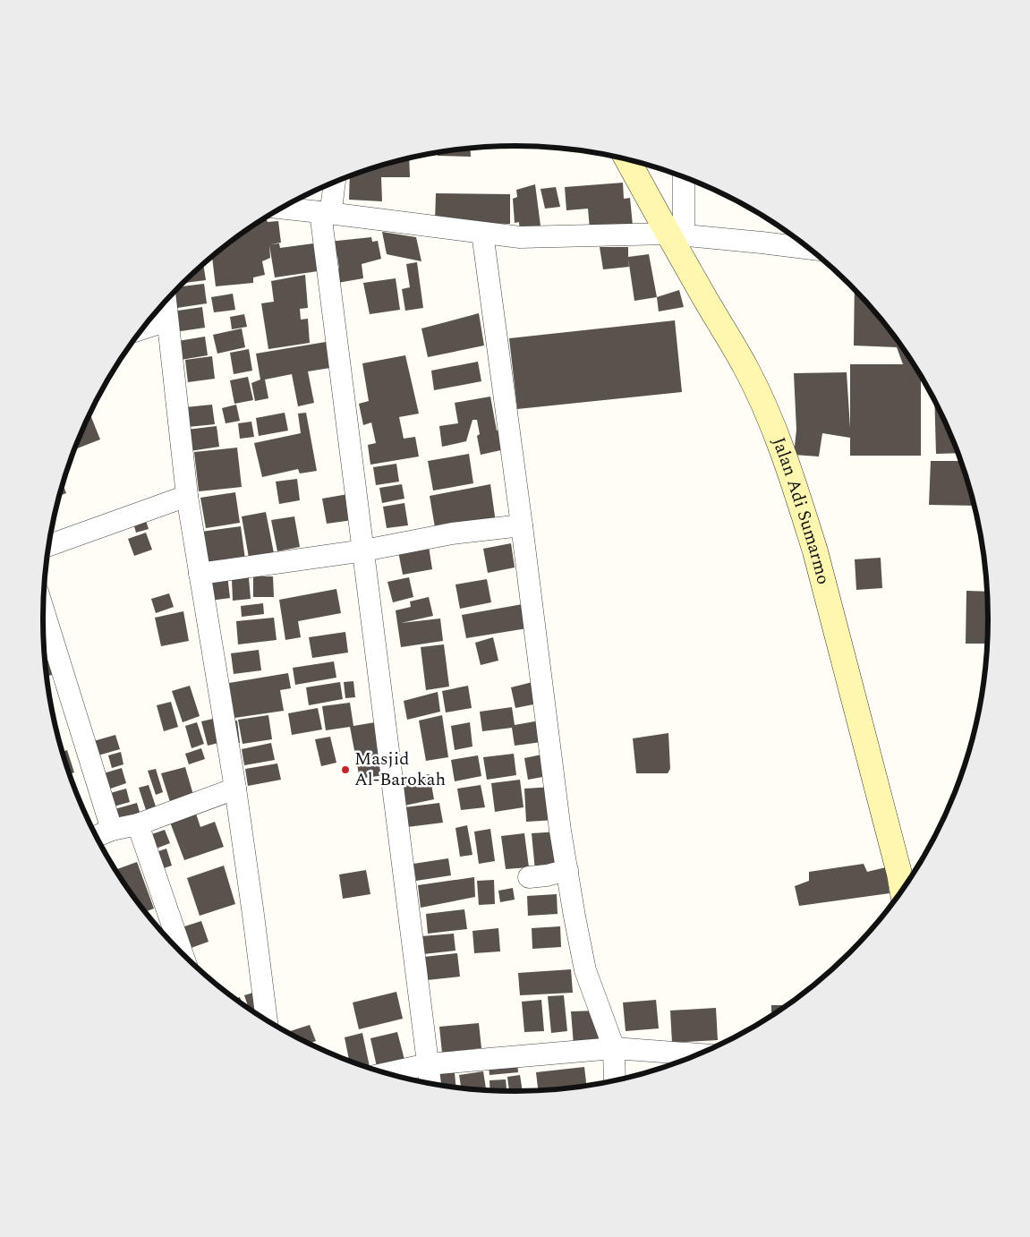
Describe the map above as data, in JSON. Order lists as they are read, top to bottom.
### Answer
{
  "streets": {
    "main road": ["Jalan Adi Sumarmo"]
  },
  "places": ["Masjid Al-Barokah"]
}
